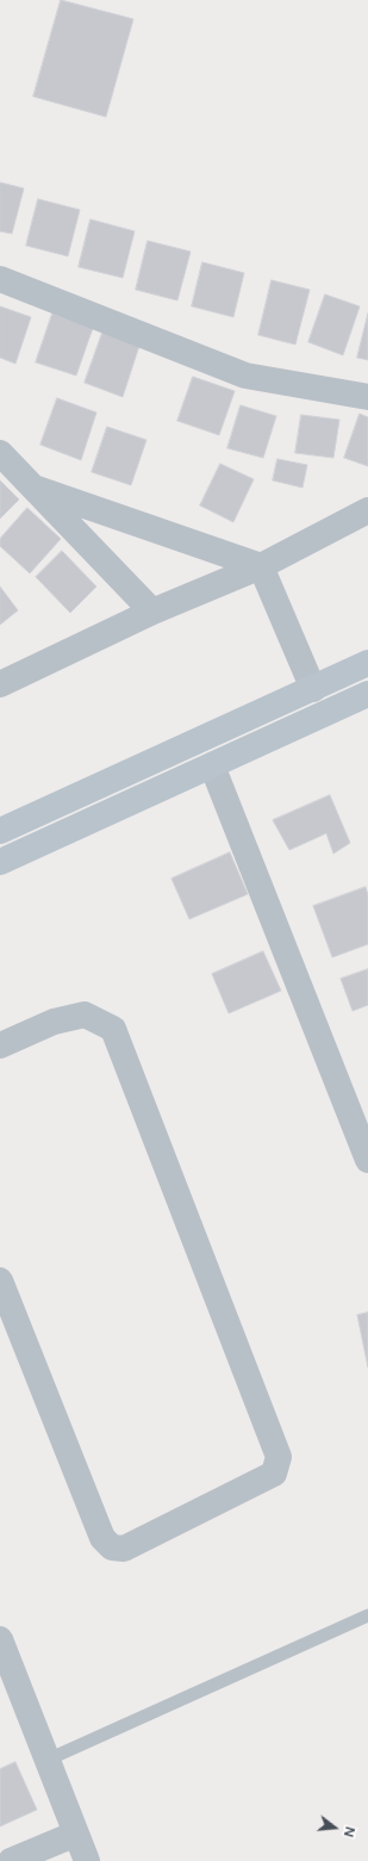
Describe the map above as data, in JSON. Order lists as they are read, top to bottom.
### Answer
{
  "north": "right"
}
